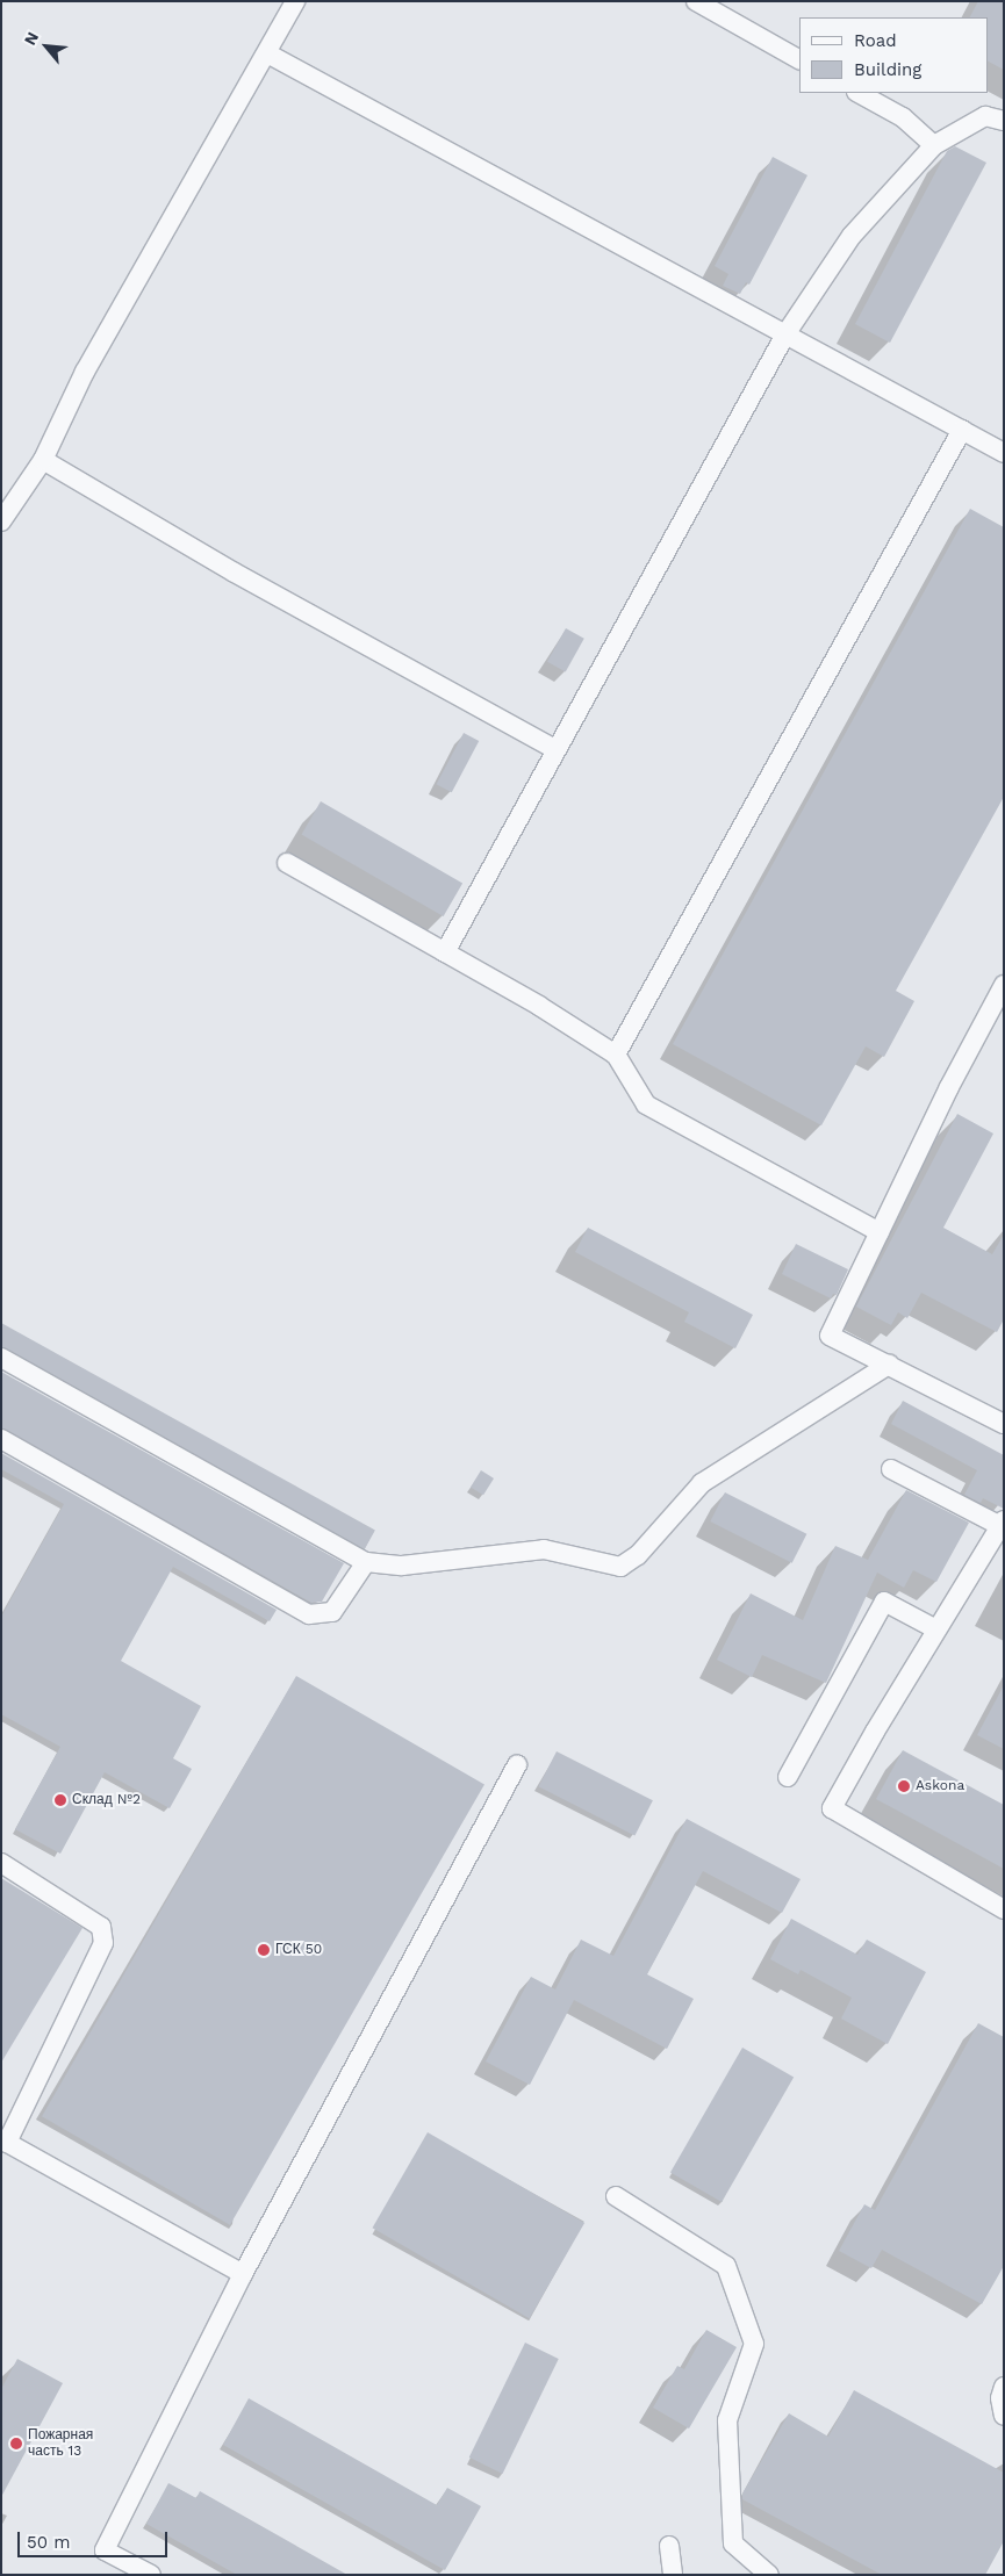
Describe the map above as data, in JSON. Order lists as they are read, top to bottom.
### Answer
{
  "places": [
    "Askona",
    "Склад №2",
    "ГСК 50",
    "Пожарная часть 13"
  ],
  "legend": ["Road", "Building"],
  "scale_bar": "50 m",
  "north": "top left"
}
